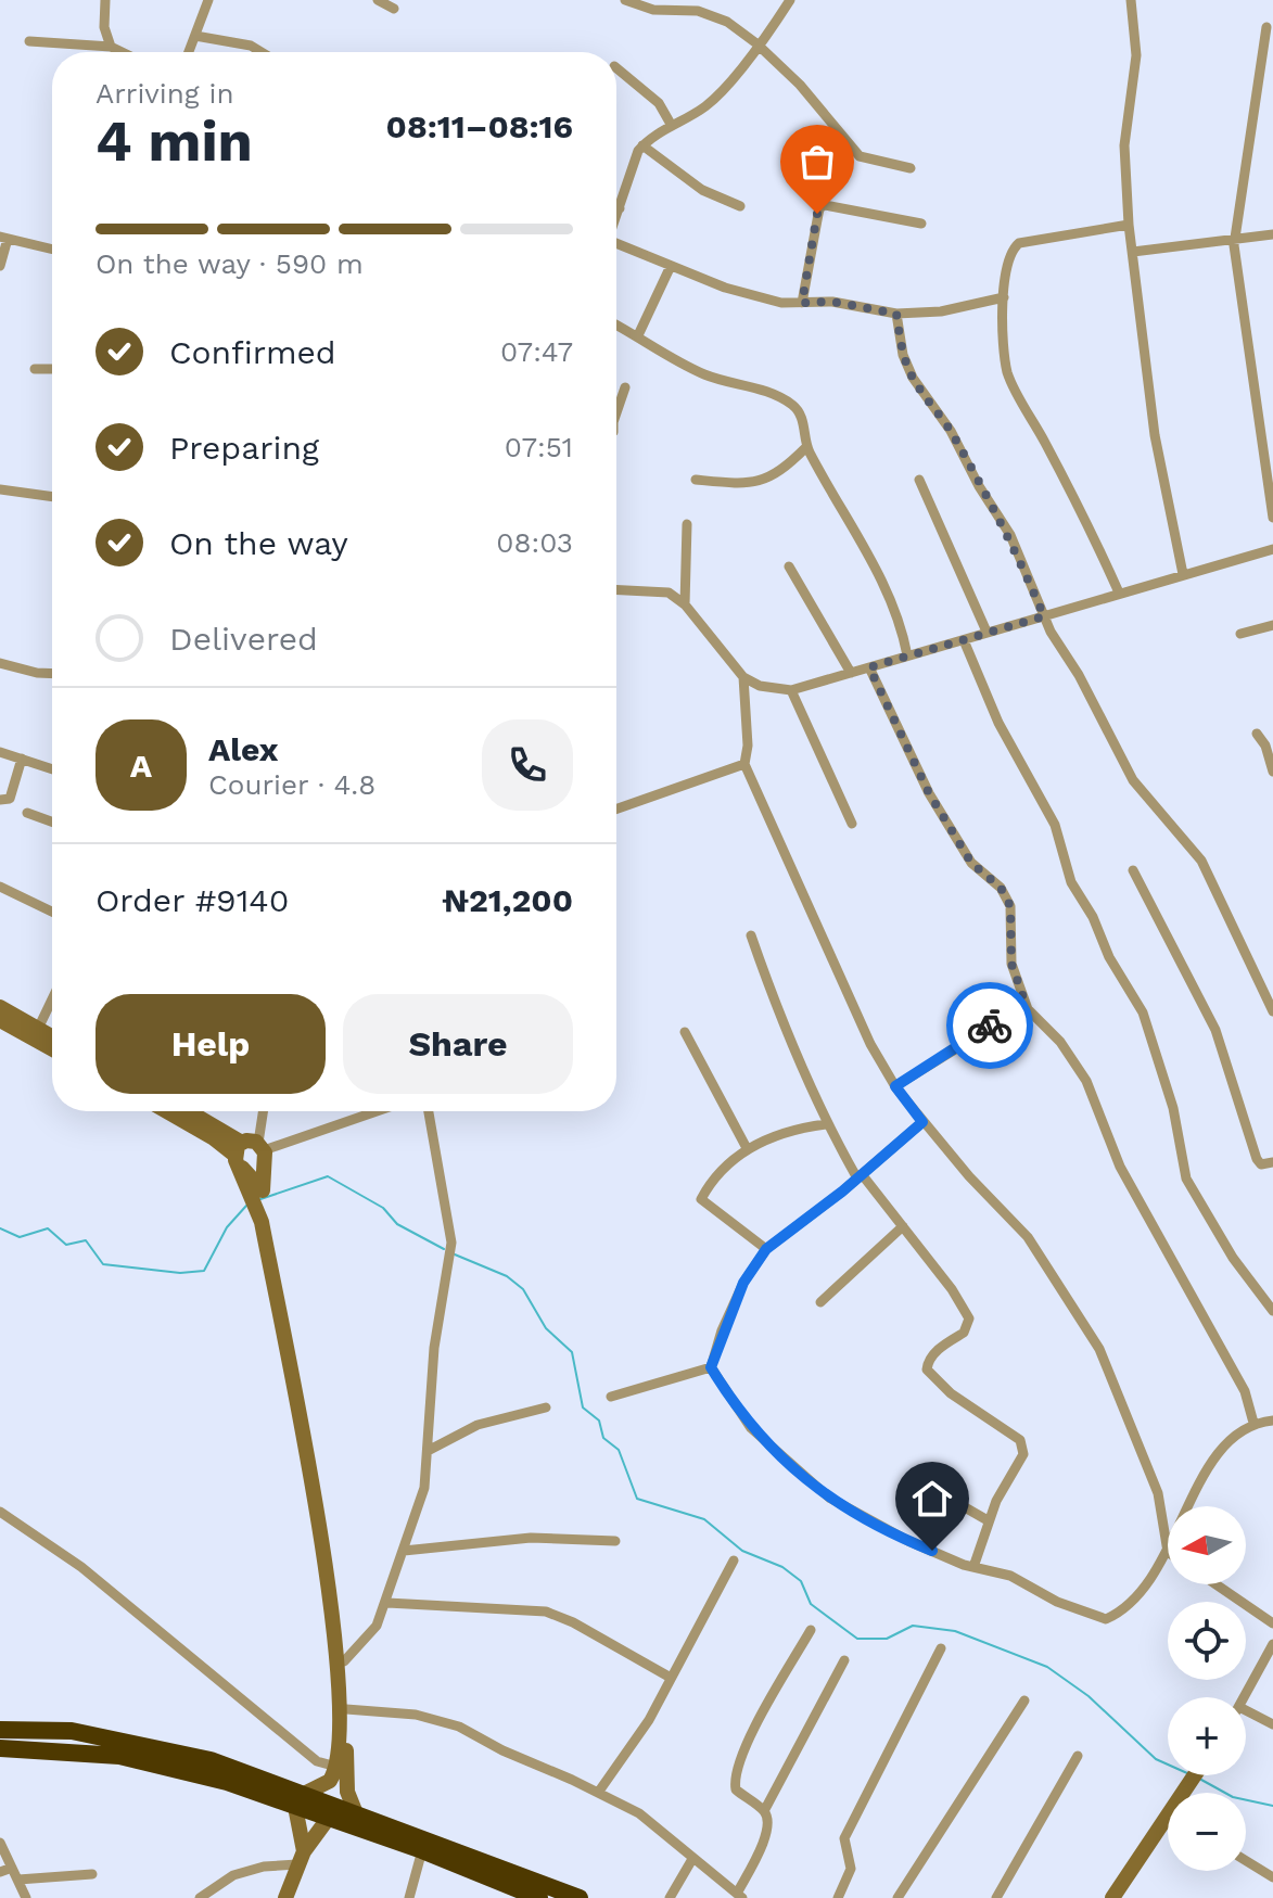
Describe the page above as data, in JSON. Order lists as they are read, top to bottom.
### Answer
{
  "north": "left",
  "page": {
    "heading": ["4 min", "Arriving in", "08:11–08:16"],
    "panel": [
      "Alex",
      "Courier · 4.8",
      "Order #9140",
      "₦21,200"
    ],
    "bar": "On the way · 590 m",
    "list": [
      ["Confirmed", "07:47"],
      ["Preparing", "07:51"],
      ["On the way", "08:03"],
      "Delivered"
    ],
    "round": "A",
    "buttons": ["Help", "Share"],
    "map_buttons": ["+", "−"]
  }
}
